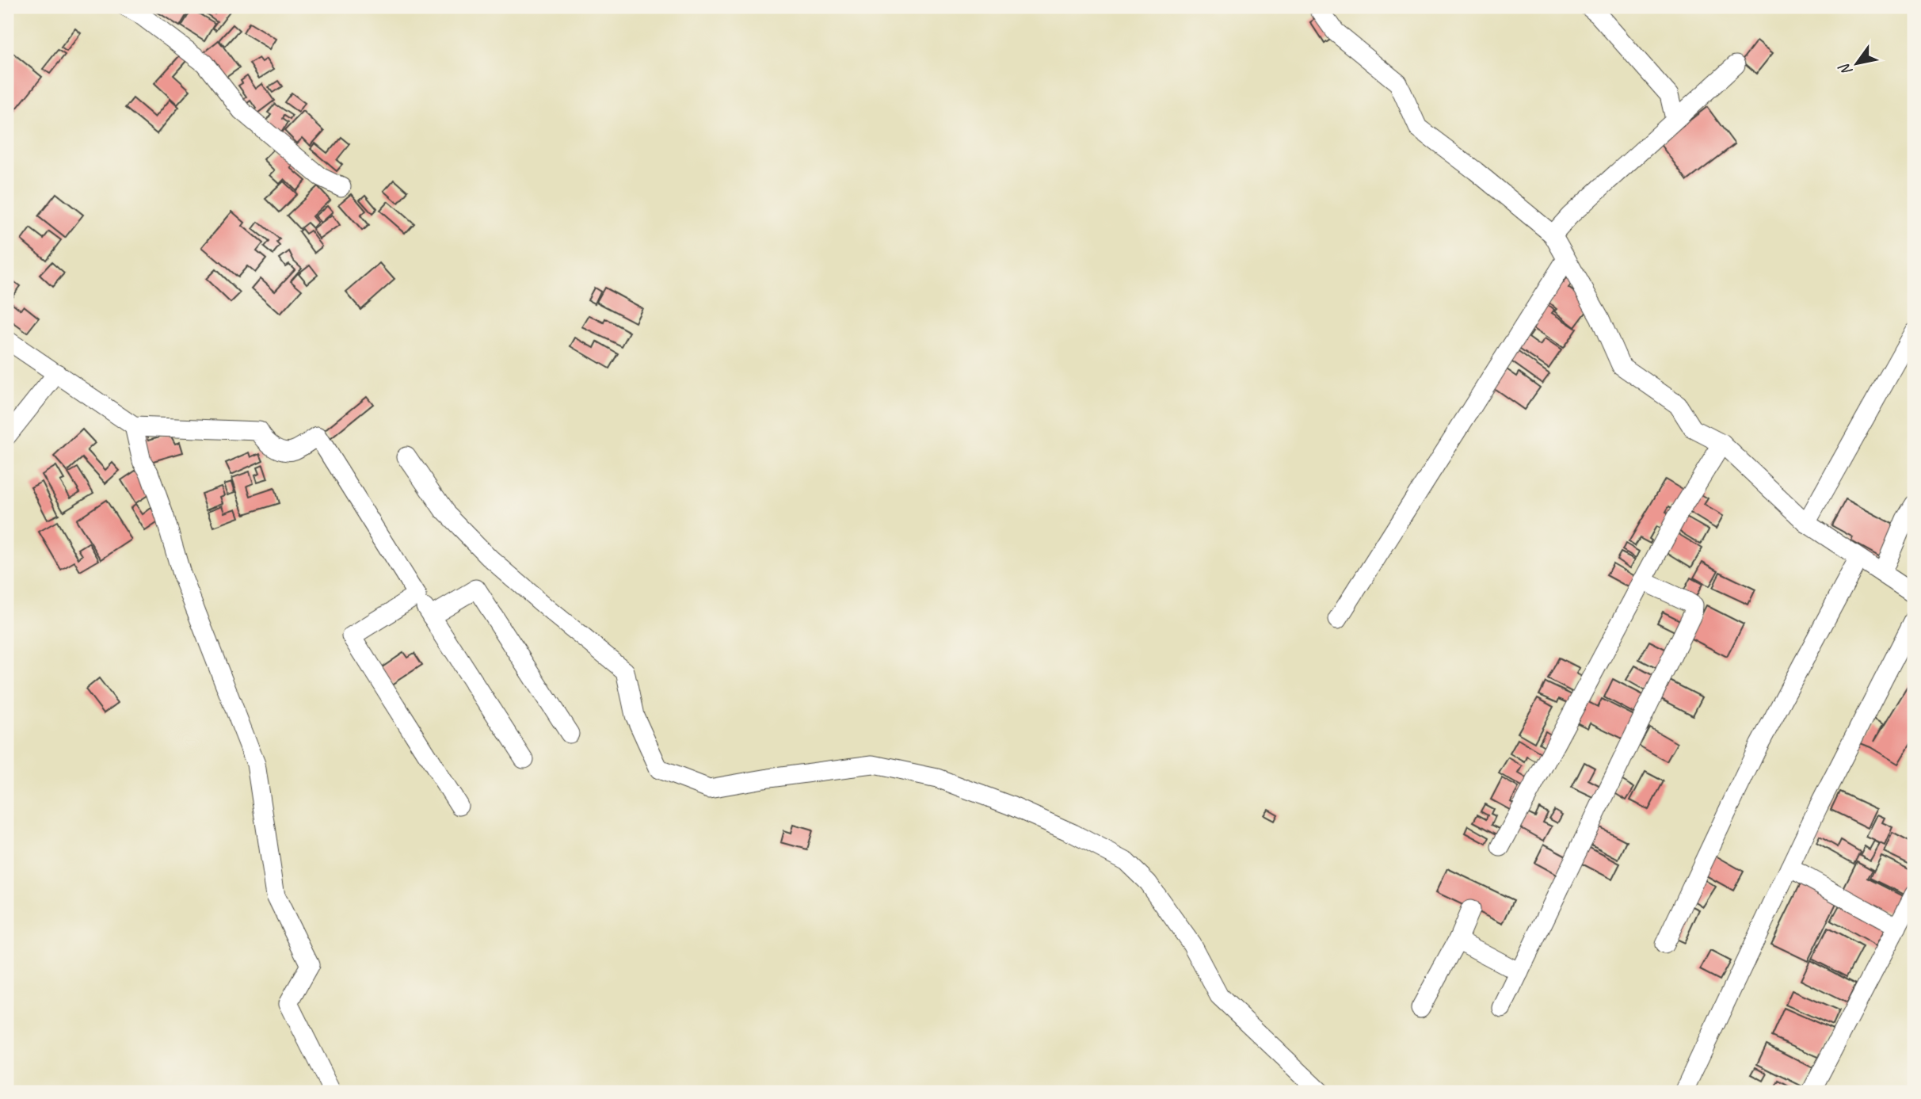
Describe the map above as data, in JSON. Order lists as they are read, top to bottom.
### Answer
{
  "north": "bottom left"
}
